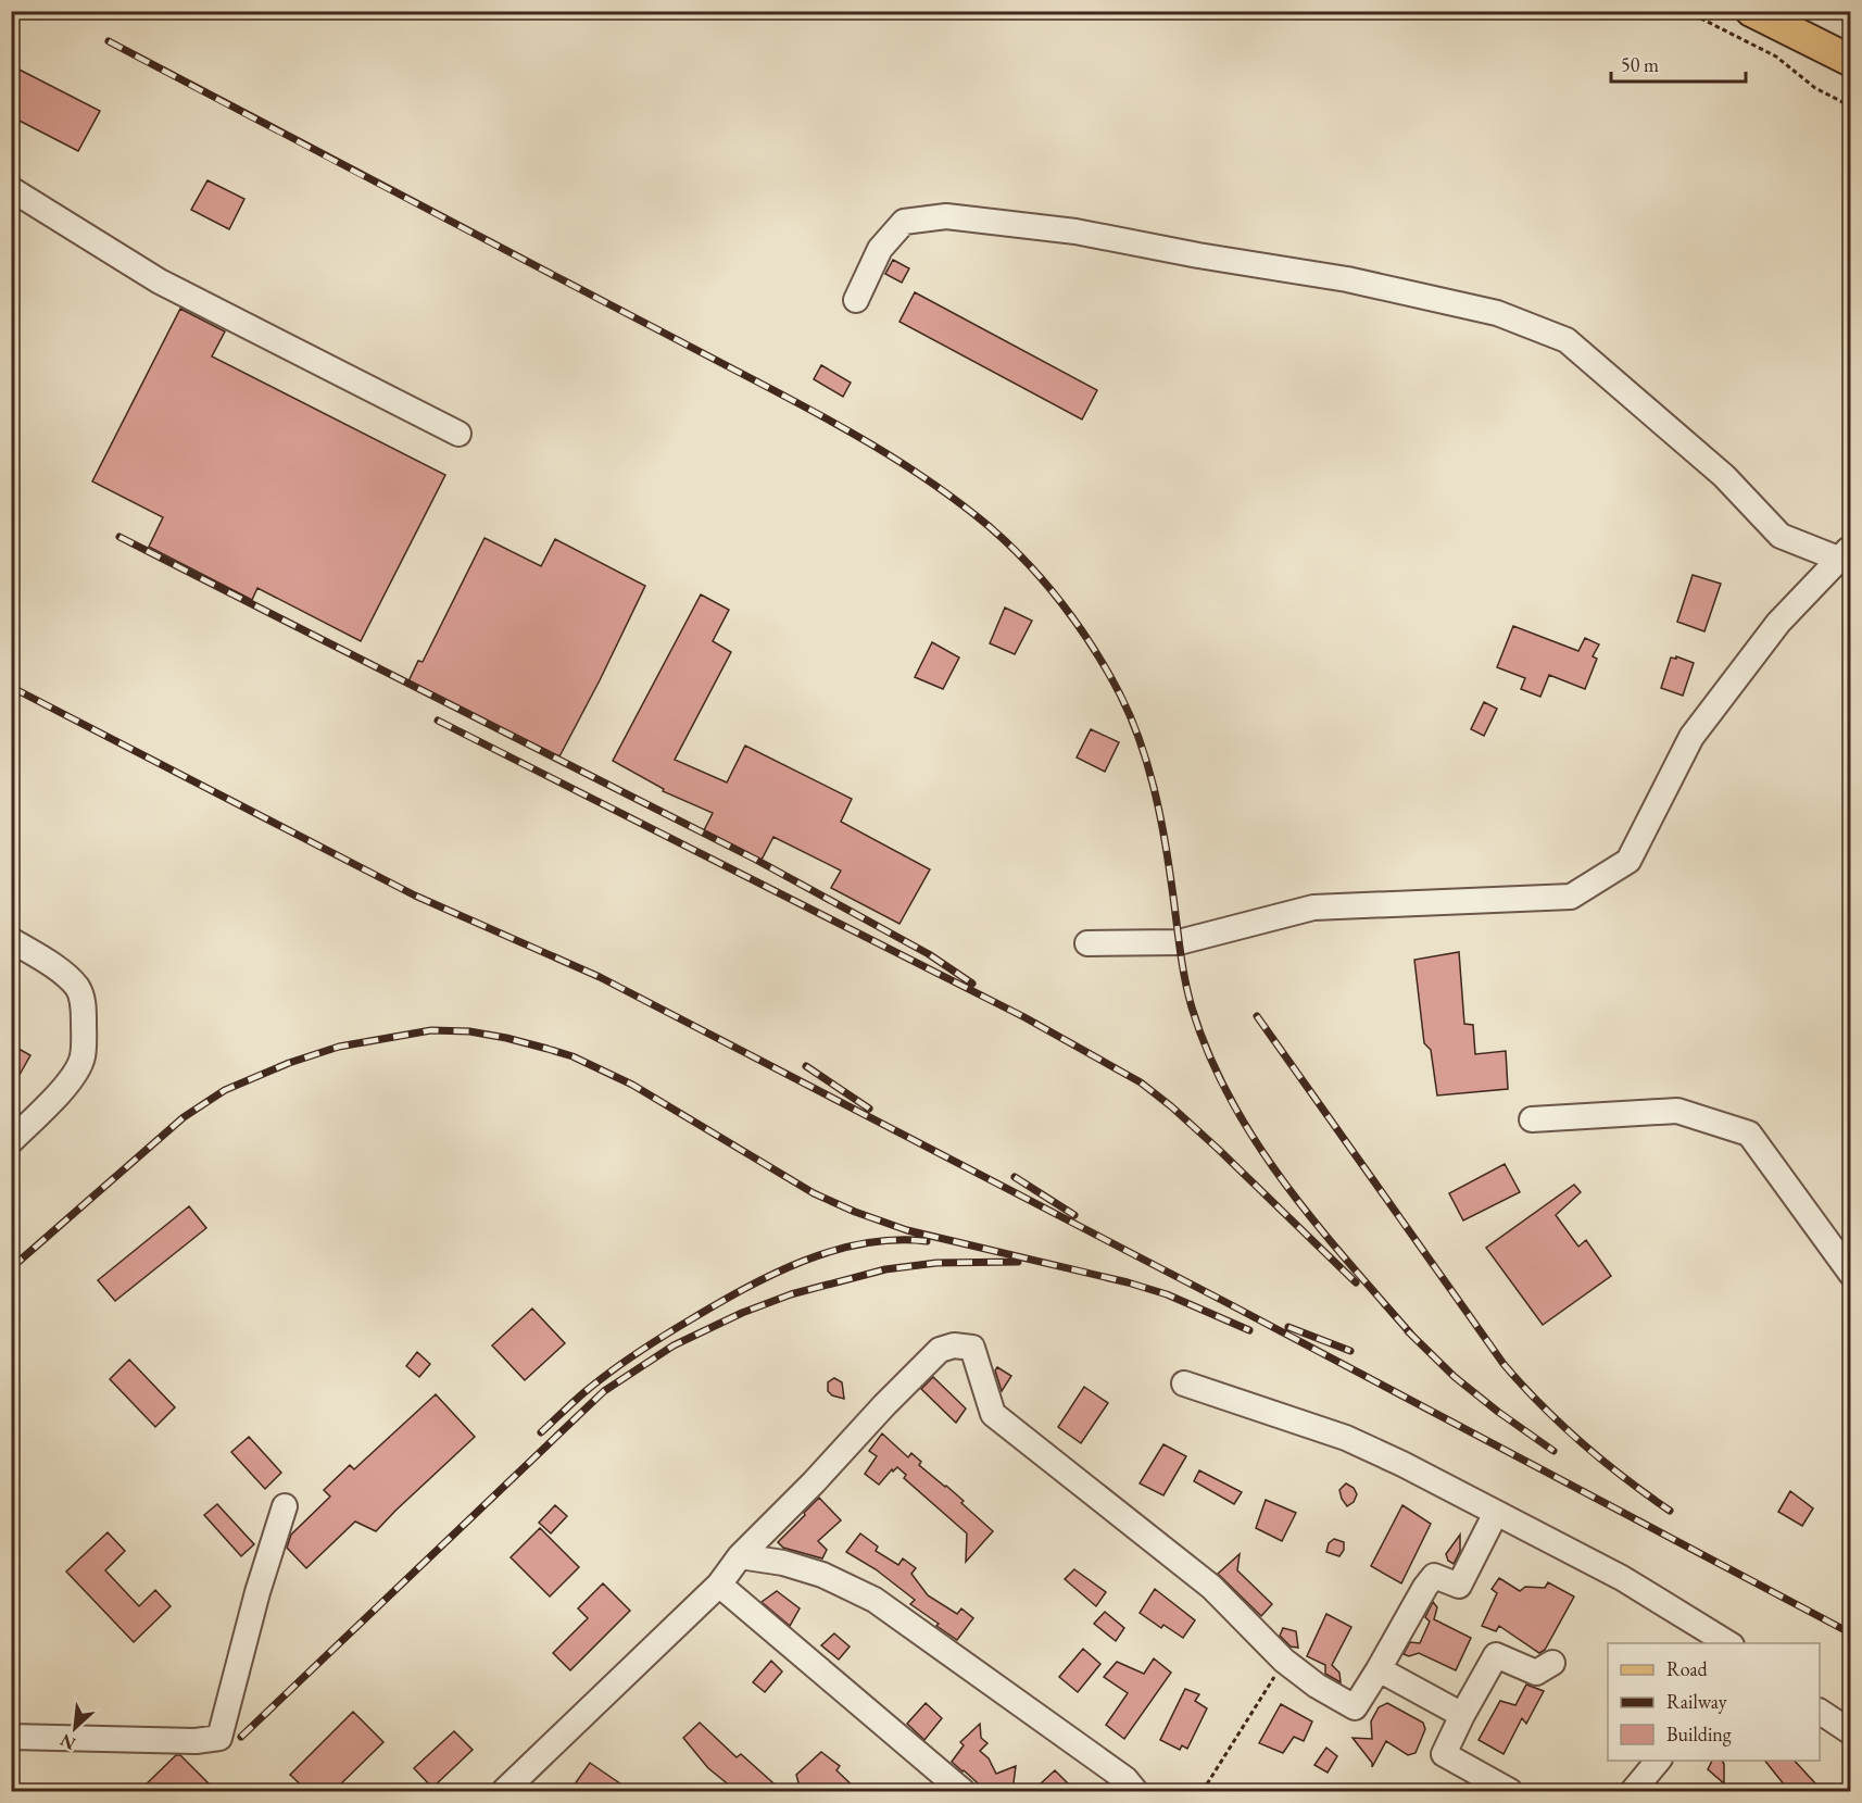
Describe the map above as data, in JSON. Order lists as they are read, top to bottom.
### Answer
{
  "legend": ["Road", "Railway", "Building"],
  "scale_bar": "50 m",
  "north": "bottom left"
}
